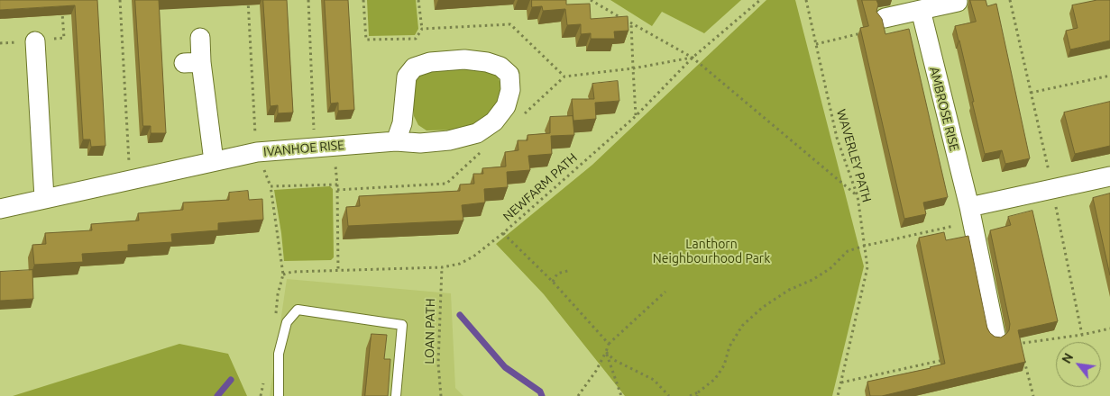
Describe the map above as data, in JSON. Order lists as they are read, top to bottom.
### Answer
{
  "streets": {
    "street": ["AMBROSE RISE", "IVANHOE RISE"],
    "path": ["WAVERLEY PATH", "NEWFARM PATH", "LOAN PATH"]
  },
  "crossings": [
    ["NEWFARM PATH", "LOAN PATH"]
  ],
  "parks": ["Lanthorn Neighbourhood Park"],
  "north": "top left"
}
